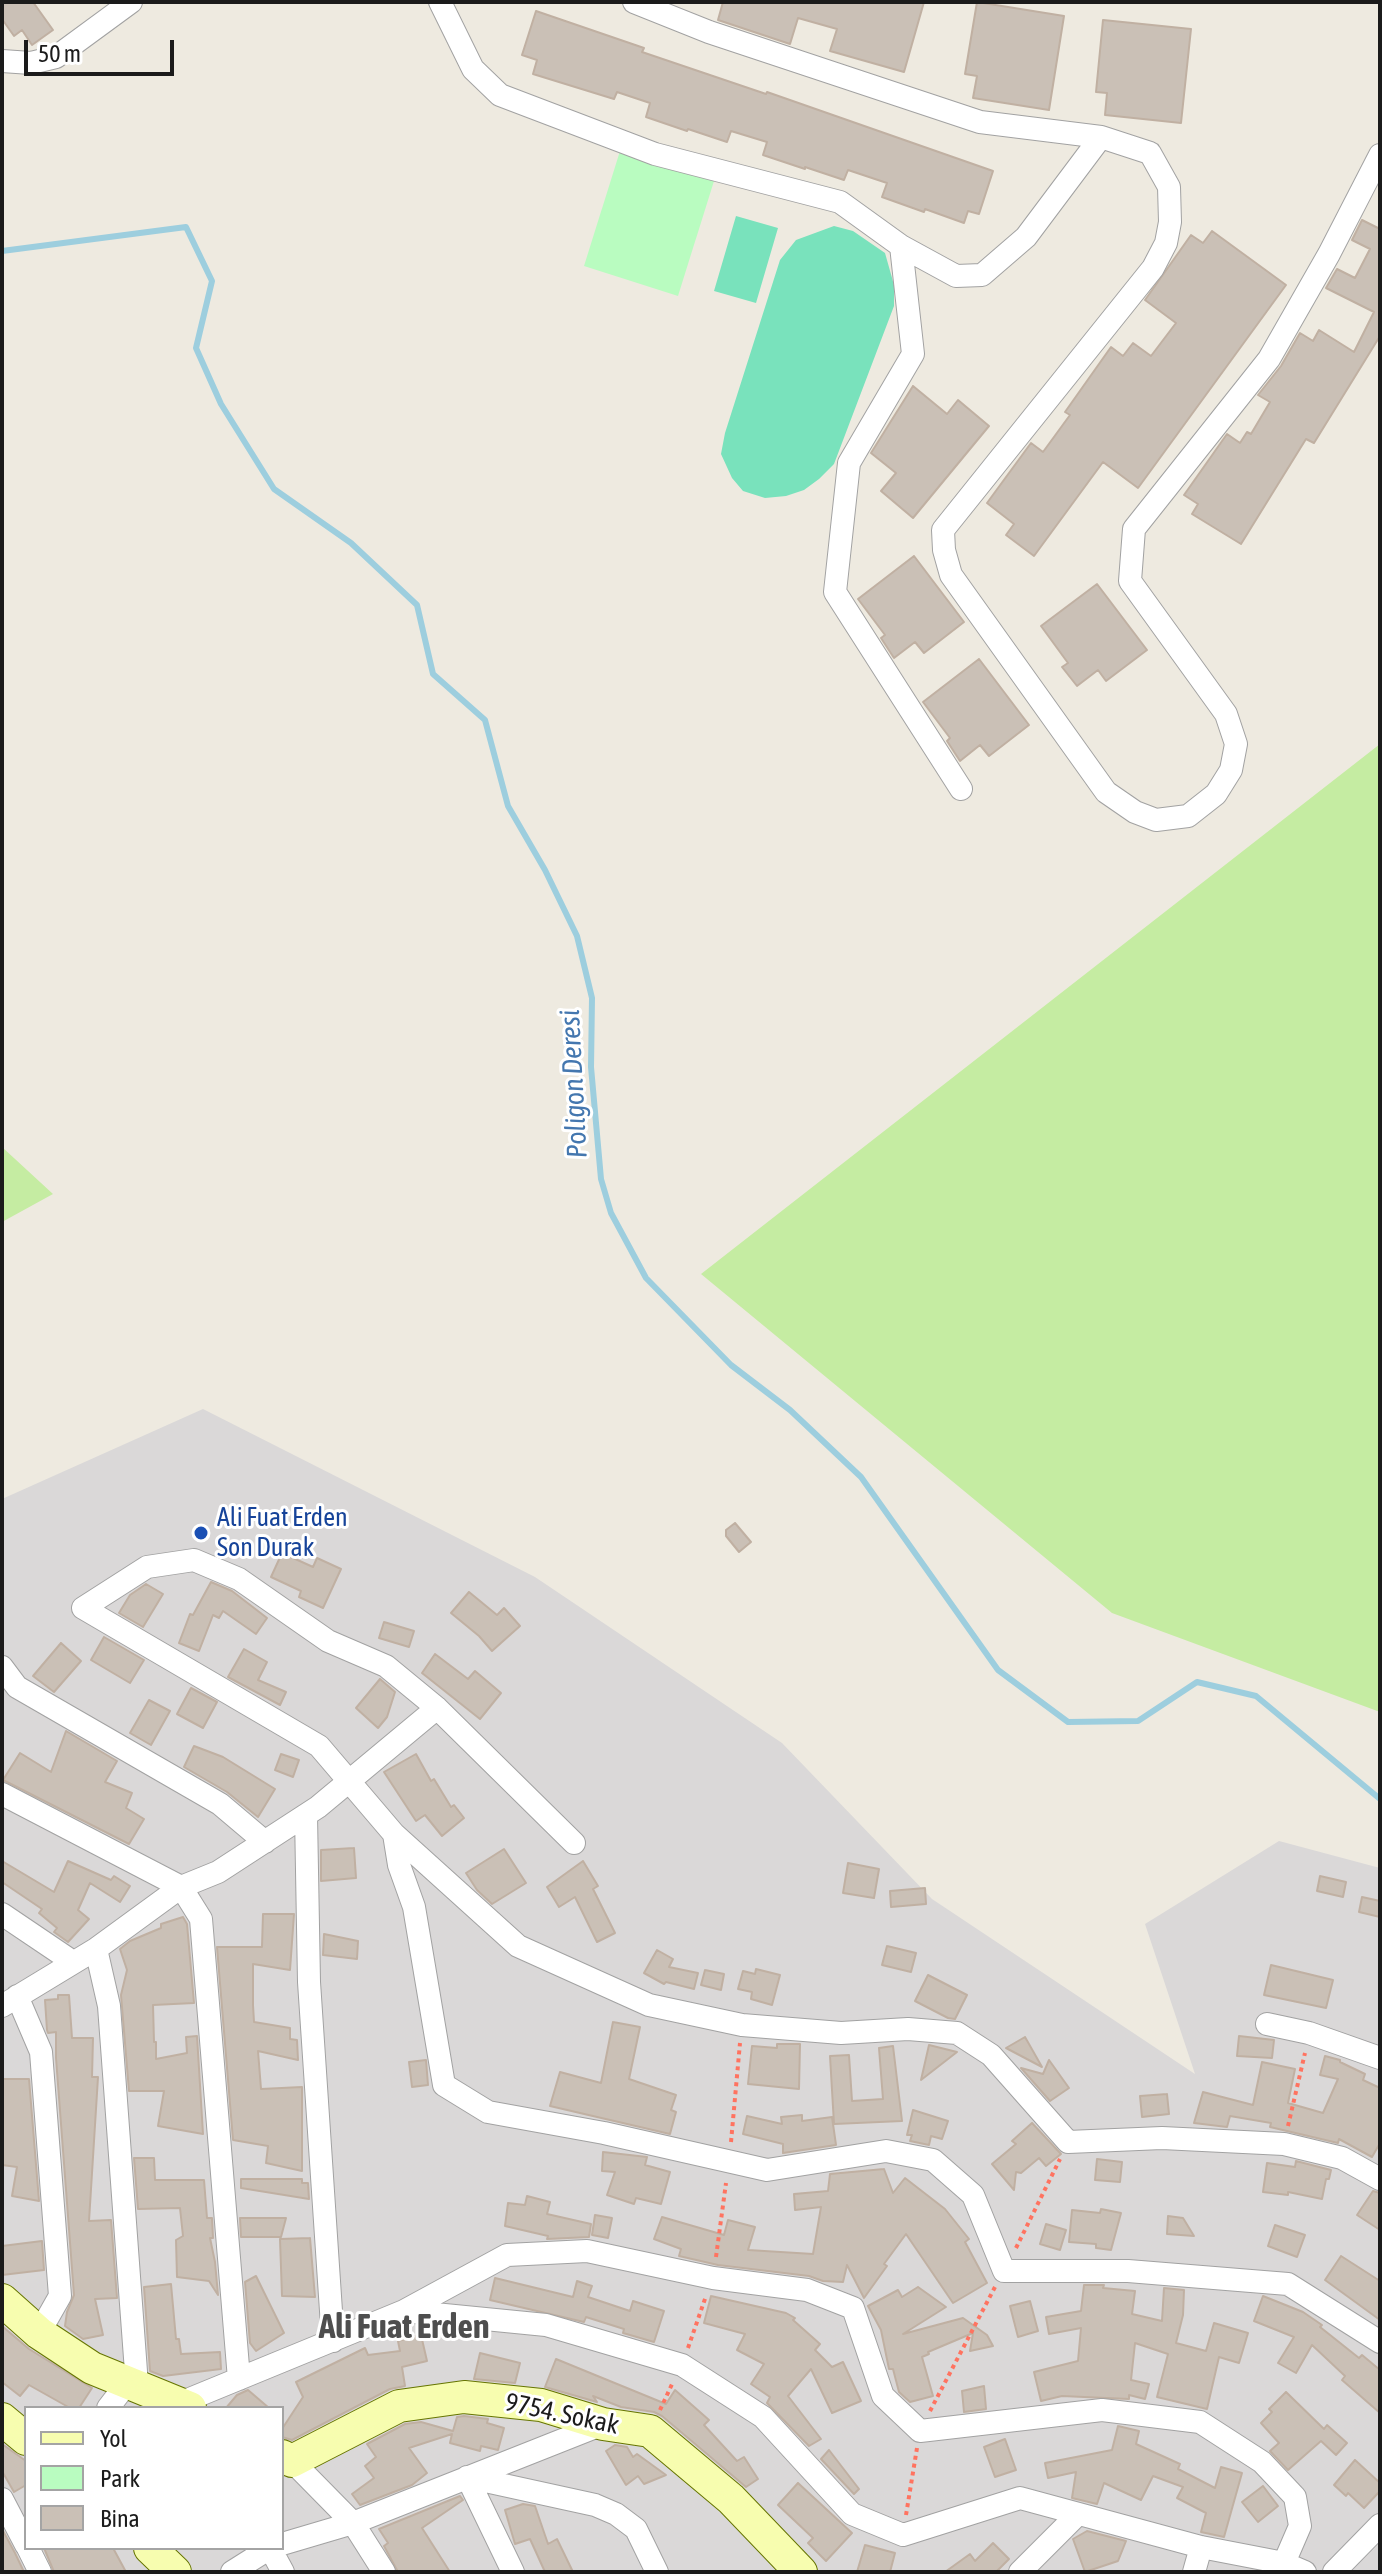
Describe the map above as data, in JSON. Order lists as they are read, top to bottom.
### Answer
{
  "streets": {
    "street": ["9754. Sokak"]
  },
  "districts": ["Ali Fuat Erden"],
  "water": ["Poligon Deresi"],
  "places": ["Ali Fuat Erden Son Durak"],
  "legend": ["Yol", "Park", "Bina"],
  "scale_bar": "50 m"
}
